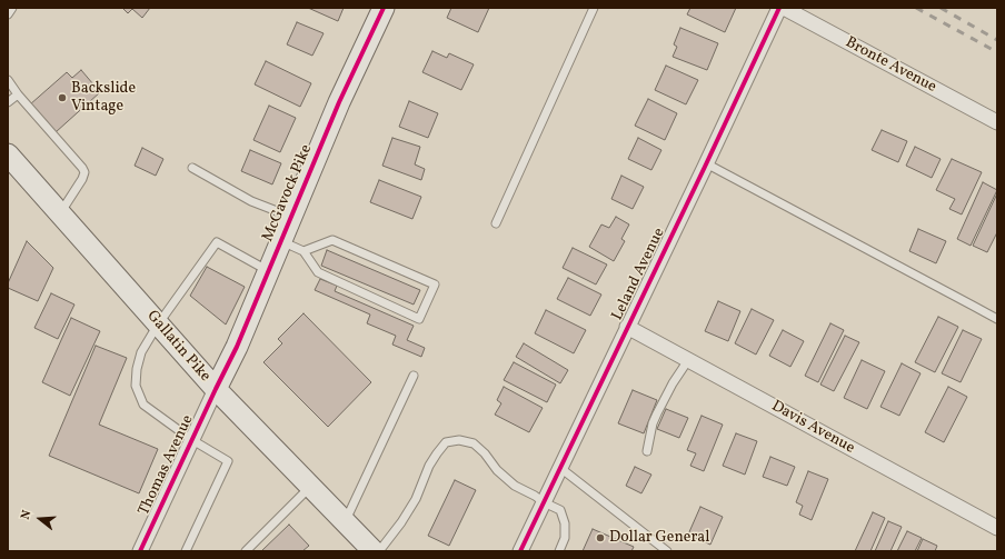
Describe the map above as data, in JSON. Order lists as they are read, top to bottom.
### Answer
{
  "streets": {
    "main road": ["McGavock Pike", "Gallatin Pike"],
    "street": [
      "Bronte Avenue",
      "Leland Avenue",
      "Davis Avenue",
      "Thomas Avenue"
    ]
  },
  "crossings": [
    ["McGavock Pike", "Gallatin Pike"],
    ["McGavock Pike", "Thomas Avenue"],
    ["Leland Avenue", "Davis Avenue"],
    ["Gallatin Pike", "Thomas Avenue"]
  ],
  "places": ["Backslide Vintage", "Dollar General"],
  "north": "left"
}
